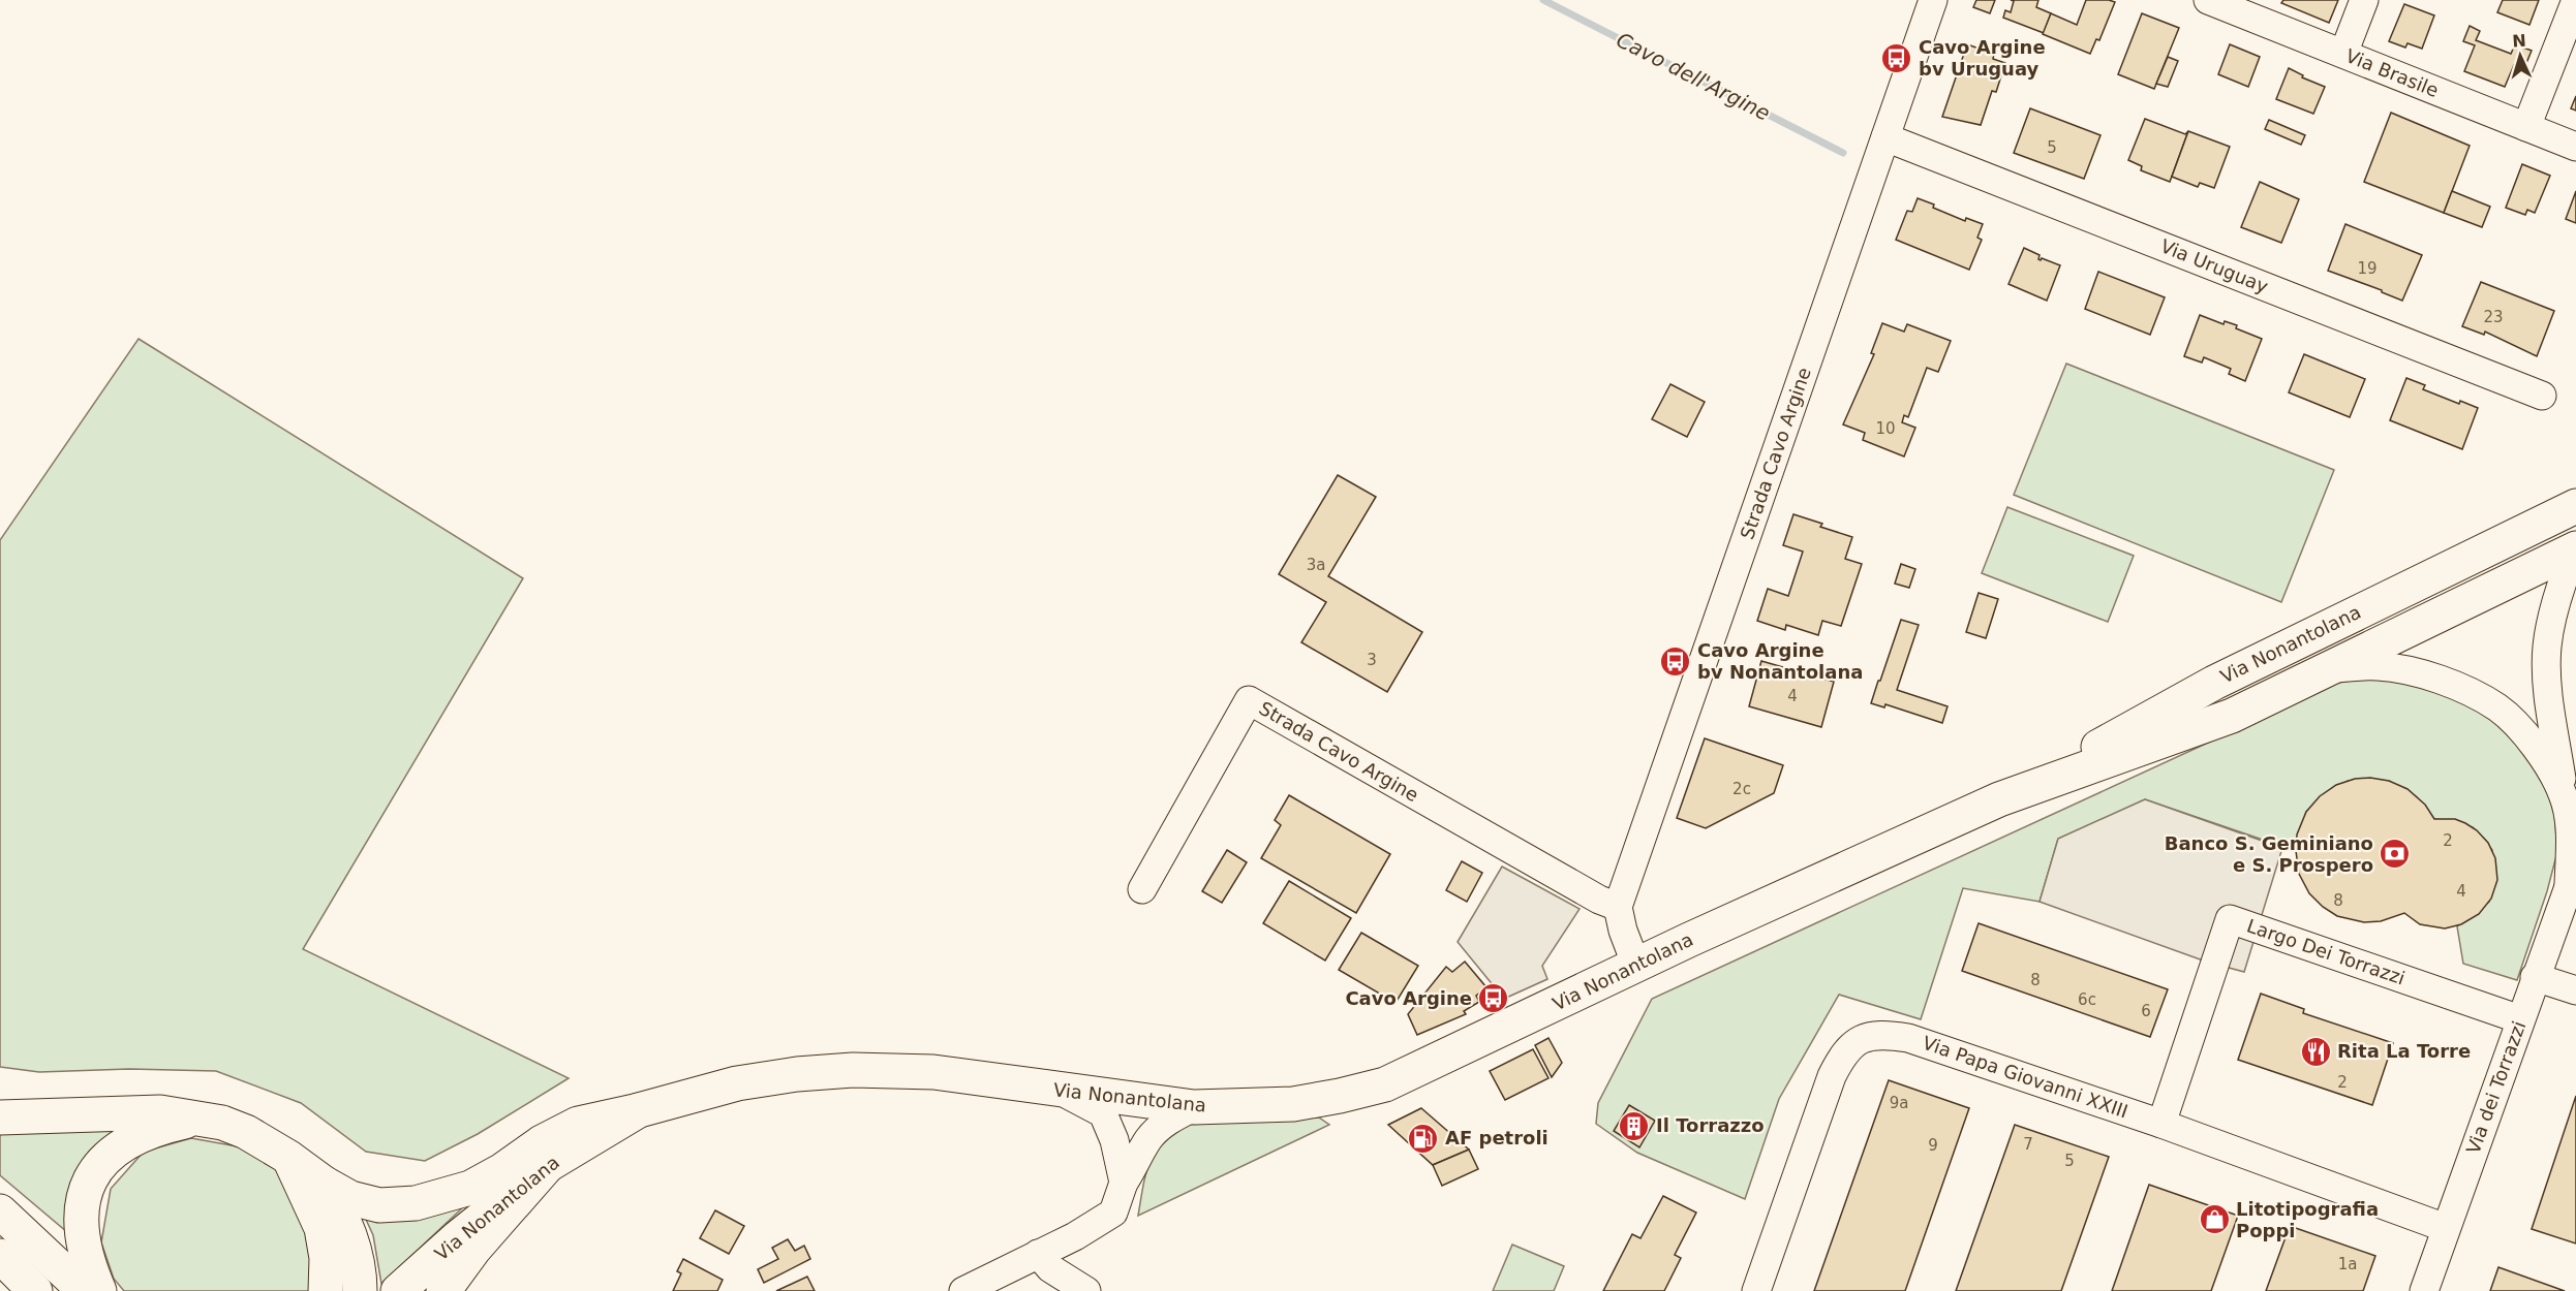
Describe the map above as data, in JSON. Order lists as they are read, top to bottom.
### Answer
{
  "streets": {
    "main road": ["Via Nonantolana"],
    "street": [
      "Via Brasile",
      "Via Uruguay",
      "Strada Cavo Argine",
      "Largo Dei Torrazzi",
      "Via Papa Giovanni XXIII",
      "Via dei Torrazzi"
    ]
  },
  "crossings": [
    ["Via Uruguay", "Strada Cavo Argine"],
    ["Via Nonantolana", "Via dei Torrazzi"],
    ["Largo Dei Torrazzi", "Via Papa Giovanni XXIII"],
    ["Largo Dei Torrazzi", "Via dei Torrazzi"],
    ["Via Papa Giovanni XXIII", "Via dei Torrazzi"]
  ],
  "water": ["Cavo dell'Argine"],
  "places": {
    "bus stop": ["Cavo Argine bv Uruguay", "Cavo Argine bv Nonantolana", "Cavo Argine"],
    "bank": ["Banco S. Geminiano e S. Prospero"],
    "restaurant": ["Rita La Torre"],
    "building": ["Il Torrazzo"],
    "fuel station": ["AF petroli"],
    "shop": ["Litotipografia Poppi"]
  },
  "house_numbers": [
    "5",
    "19",
    "23",
    "10",
    "3a",
    "3",
    "4",
    "2c",
    "2",
    "4",
    "8",
    "8",
    "6c",
    "6",
    "2",
    "9a",
    "7",
    "9",
    "5",
    "1a"
  ],
  "north": "top"
}
